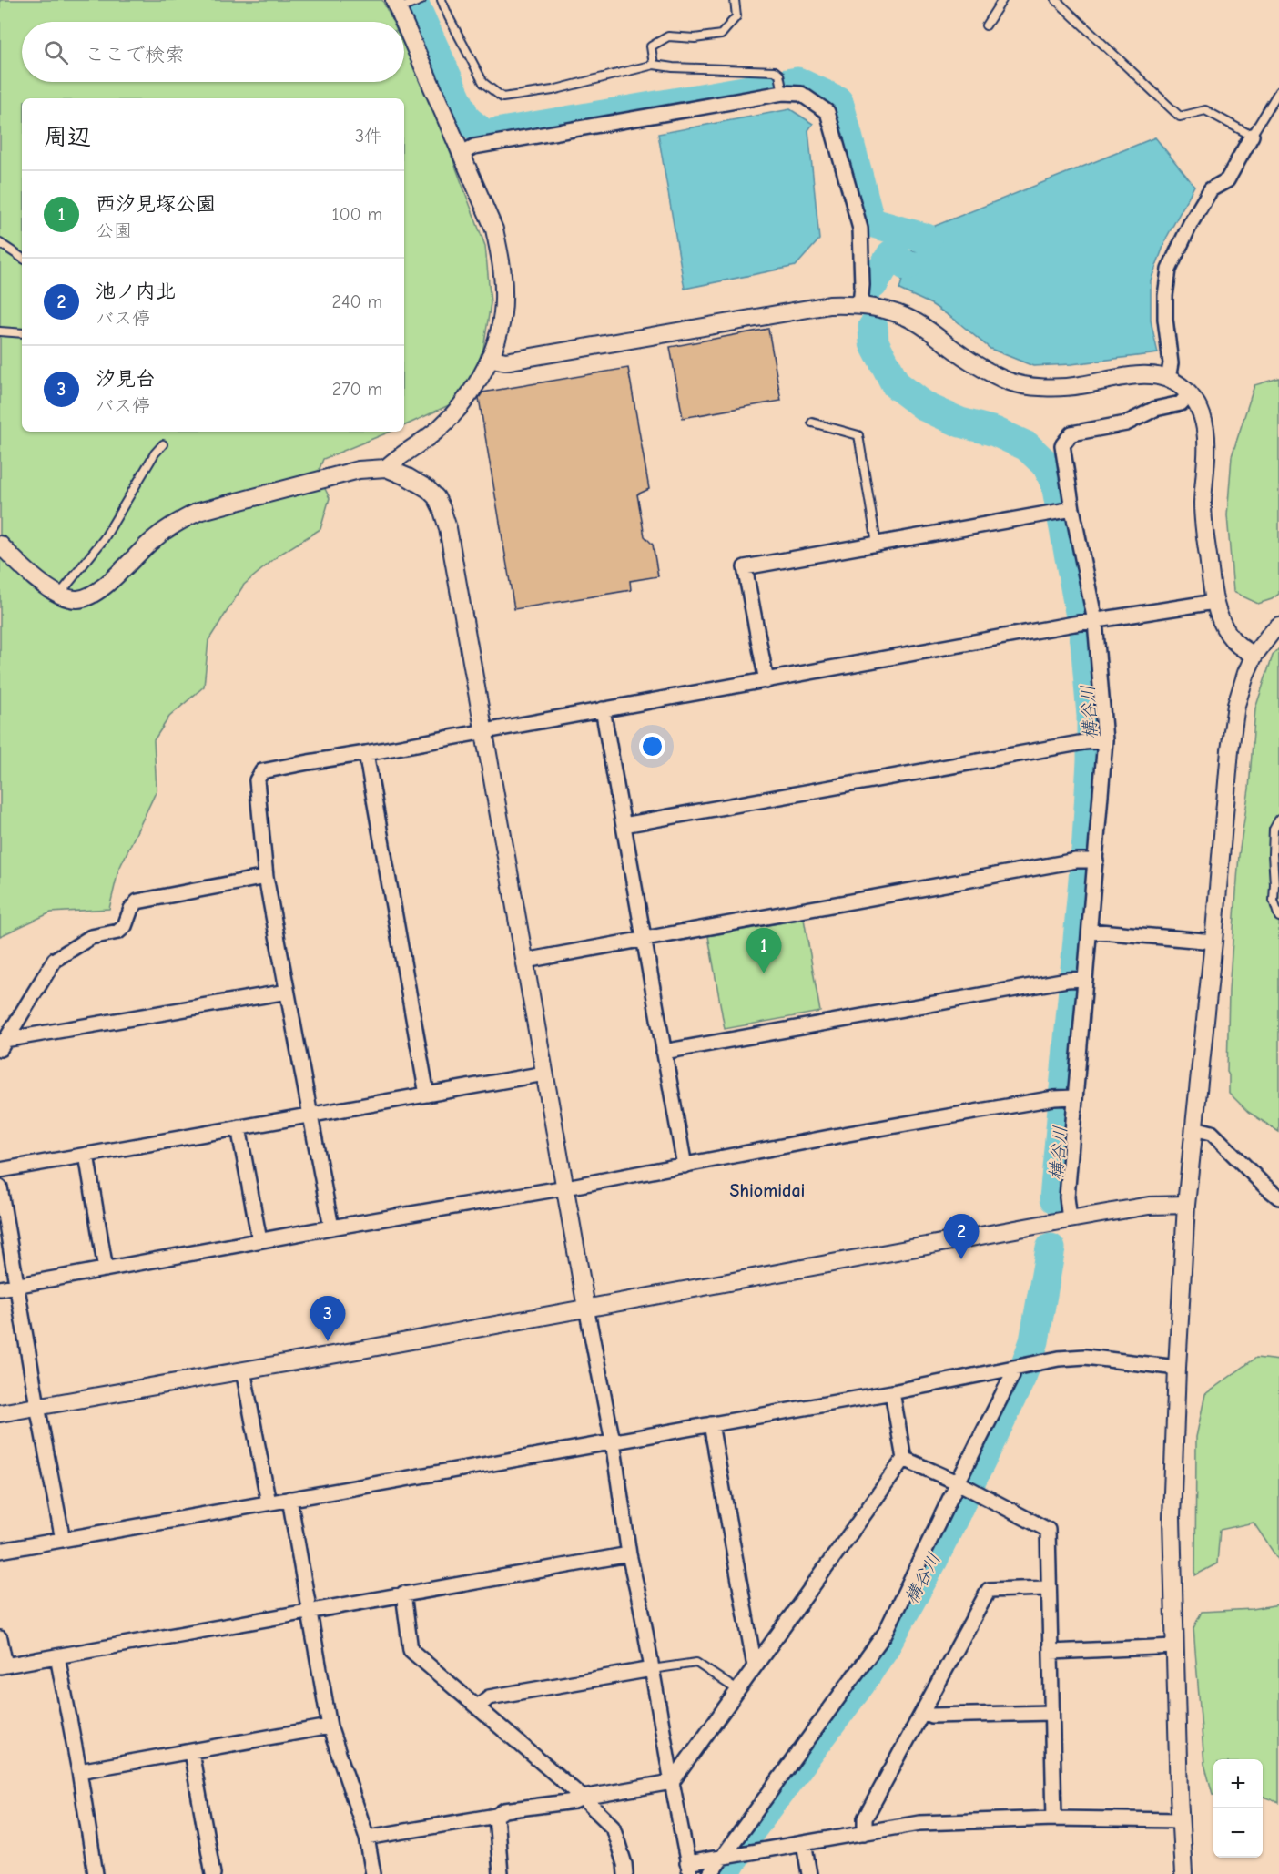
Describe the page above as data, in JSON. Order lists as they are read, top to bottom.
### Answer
{
  "districts": ["Shiomidai"],
  "water": ["構谷川"],
  "page": {
    "search": "ここで検索",
    "heading": ["周辺", "3件"],
    "list": [
      {
        "mark": "1",
        "name": "西汐見塚公園",
        "note": "公園",
        "value": "100 m"
      },
      {
        "mark": "2",
        "name": "池ノ内北",
        "note": "バス停",
        "value": "240 m"
      },
      {
        "mark": "3",
        "name": "汐見台",
        "note": "バス停",
        "value": "270 m"
      }
    ],
    "pins": ["1", "2", "3"],
    "map_buttons": ["+", "−"]
  }
}
